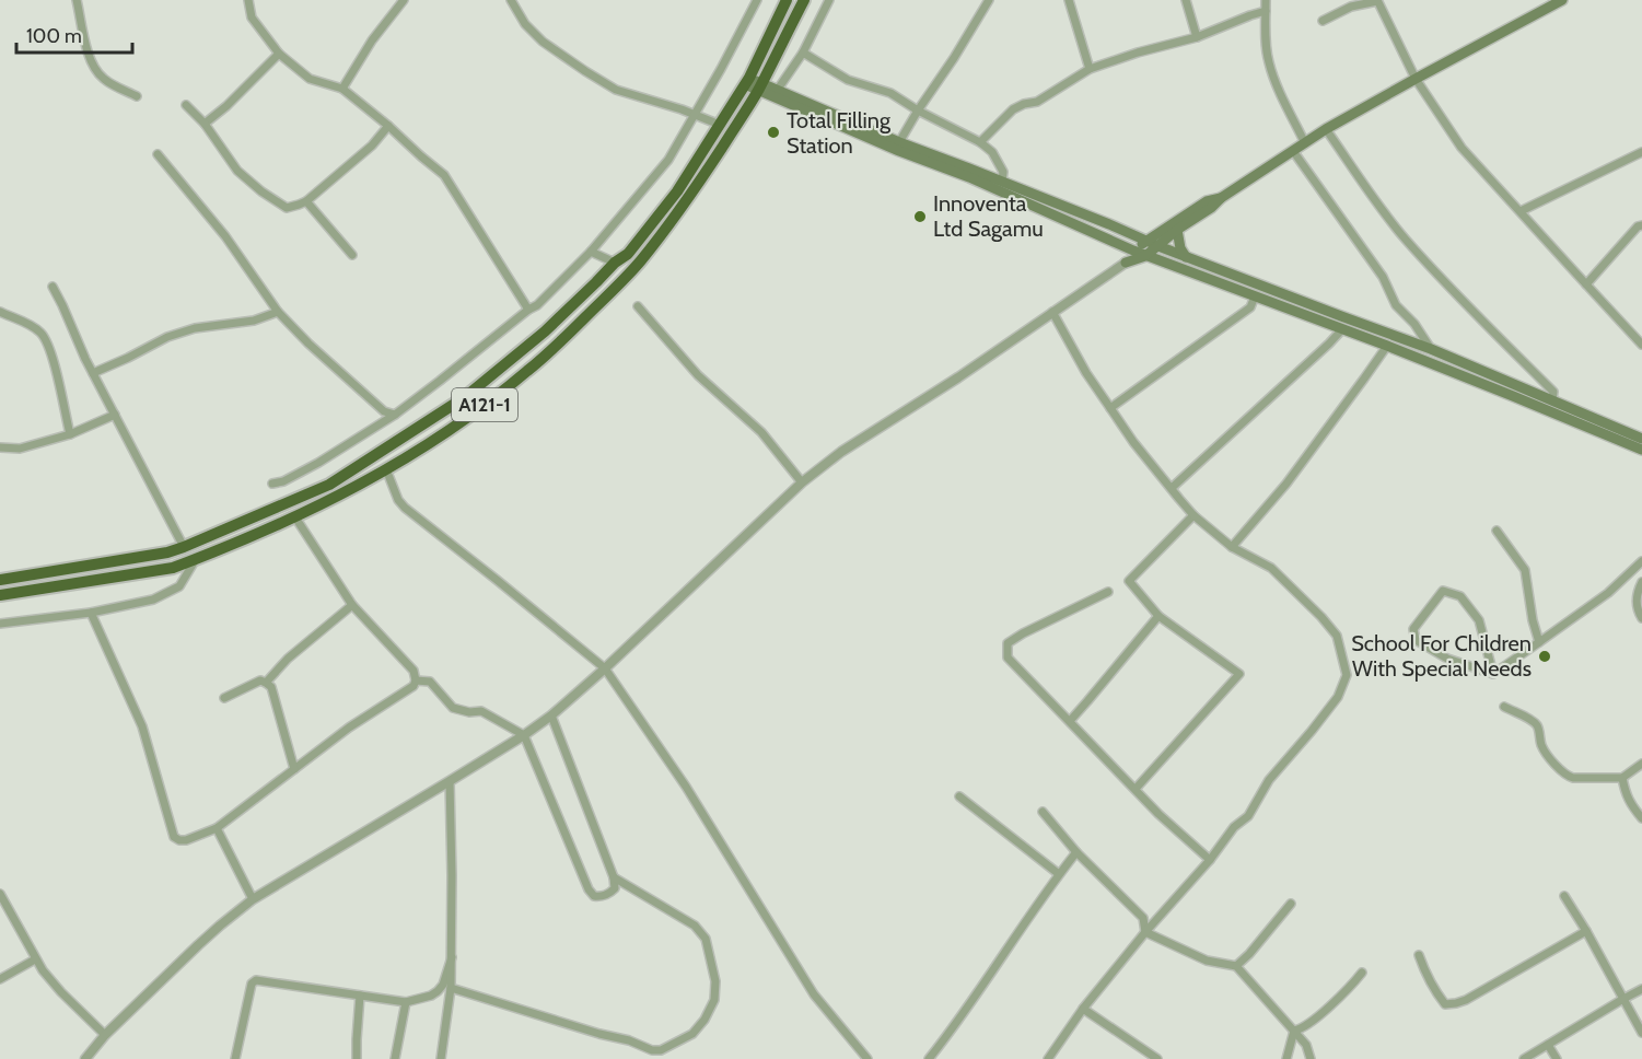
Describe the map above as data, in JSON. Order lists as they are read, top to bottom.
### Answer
{
  "streets": {
    "highway": ["A121-1"]
  },
  "places": ["Total Filling Station", "Innoventa Ltd Sagamu", "School For Children With Special Needs"],
  "scale_bar": "100 m"
}
